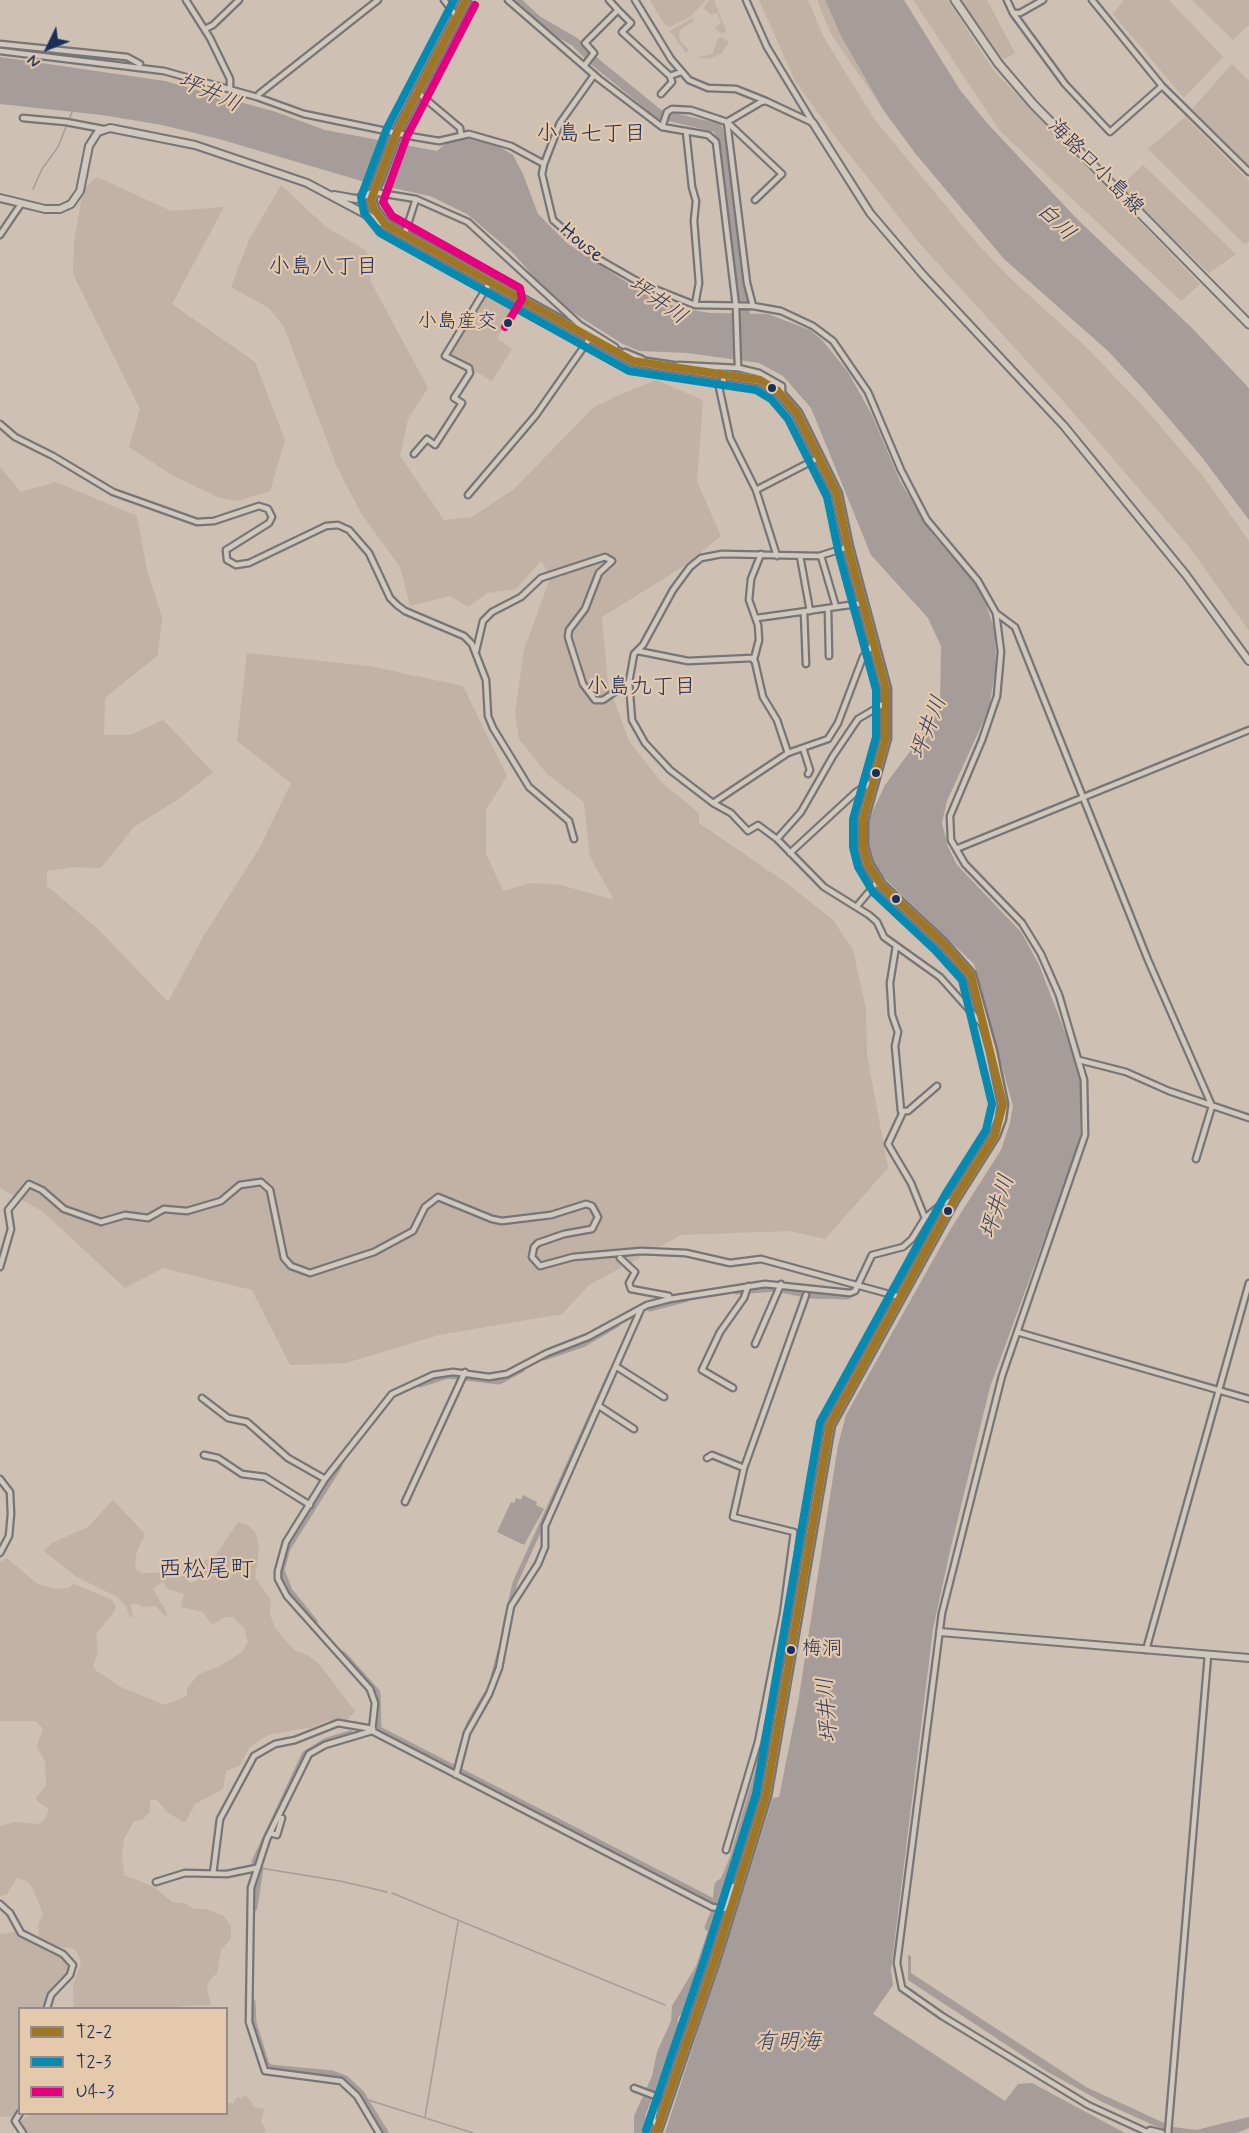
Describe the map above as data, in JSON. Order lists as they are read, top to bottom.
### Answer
{
  "streets": {
    "main road": ["海路口小島線"],
    "street": ["House"]
  },
  "districts": [
    "小島七丁目",
    "小島八丁目",
    "小島九丁目",
    "西松尾町"
  ],
  "water": ["坪井川", "白川", "有明海"],
  "places": ["小島産交", "梅洞"],
  "lines": ["transit line T2-2", "transit line T2-3", "transit line U4-3"],
  "legend": ["T2-2", "T2-3", "U4-3"],
  "north": "bottom left"
}
